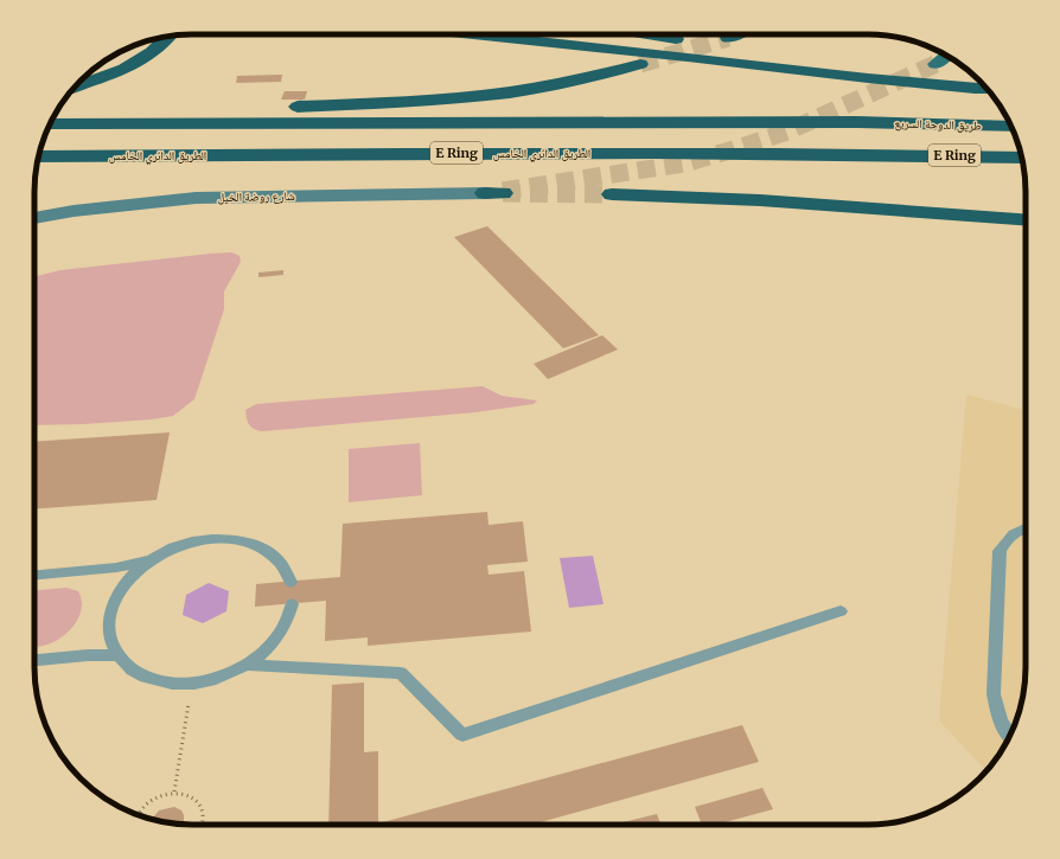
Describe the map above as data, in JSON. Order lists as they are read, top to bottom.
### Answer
{
  "streets": {
    "highway": ["طريق الدوحة السريع", "E Ring", "الطريق الدائري الخامس"],
    "street": ["شارع روضة الخيل"]
  }
}
